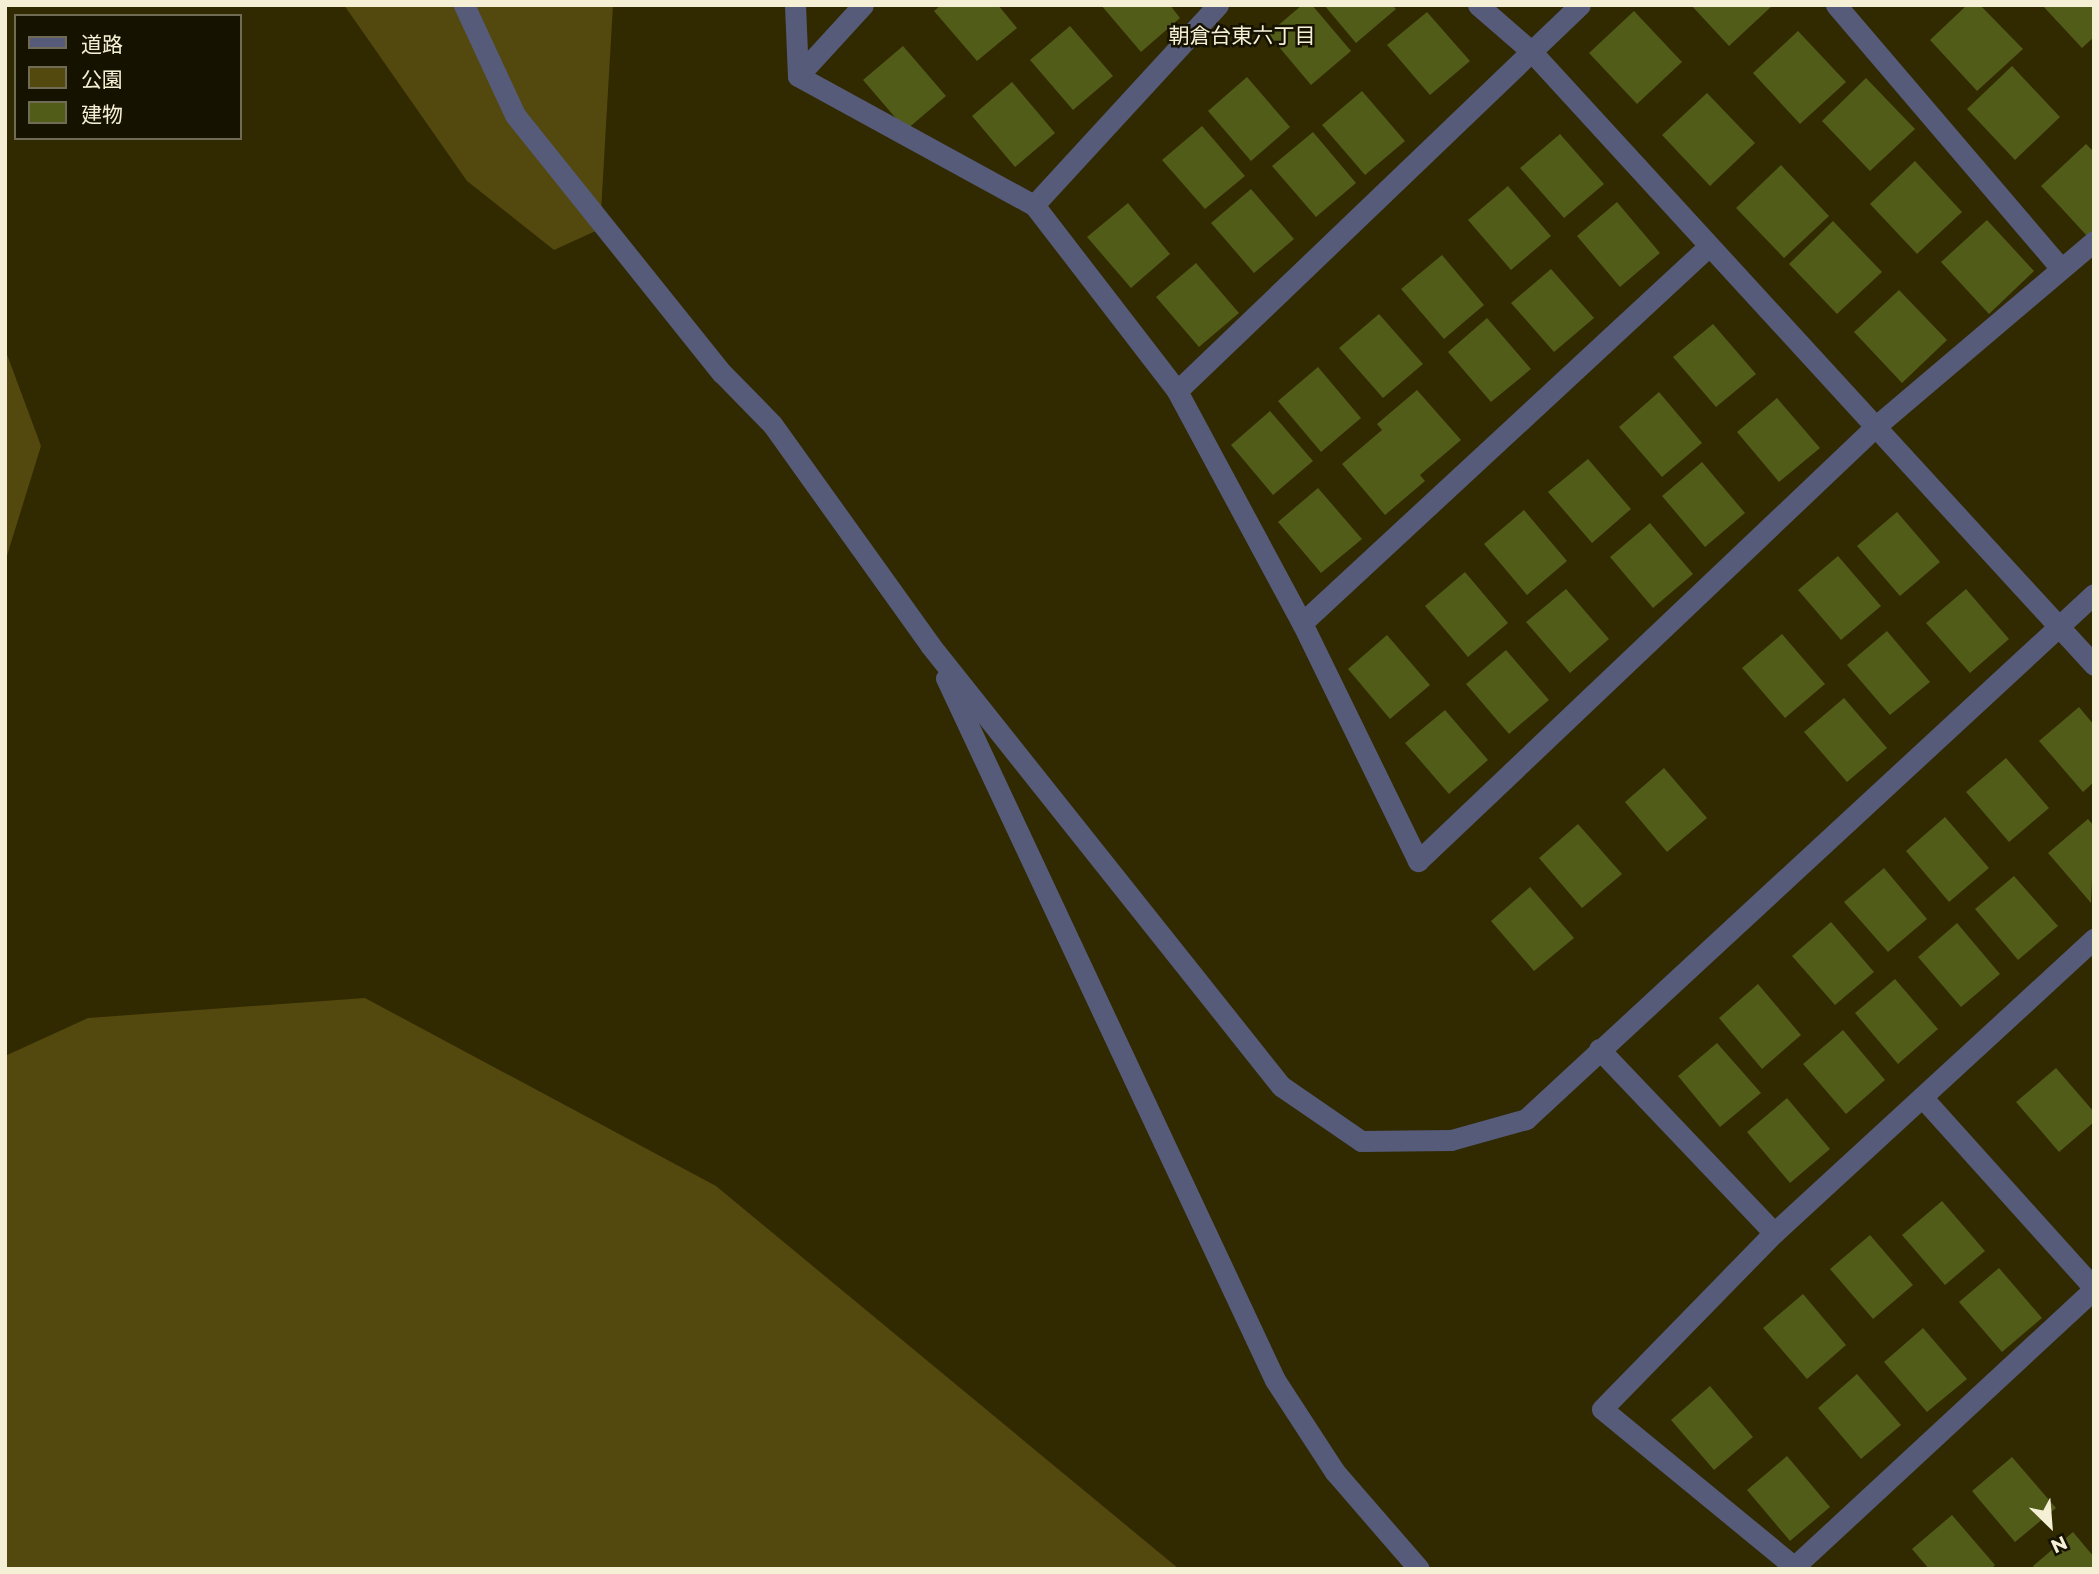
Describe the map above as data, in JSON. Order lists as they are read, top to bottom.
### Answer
{
  "districts": ["朝倉台東六丁目"],
  "legend": ["道路", "公園", "建物"],
  "north": "bottom right"
}
